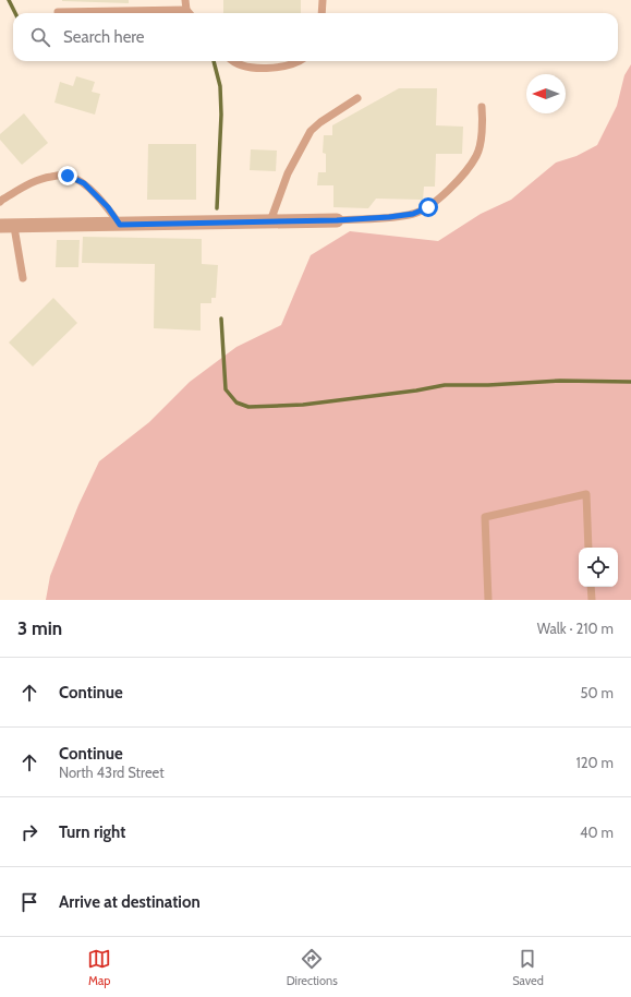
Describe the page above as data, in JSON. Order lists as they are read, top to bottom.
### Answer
{
  "north": "left",
  "page": {
    "search": "Search here",
    "heading": ["3 min", "Walk · 210 m"],
    "list": [
      ["Continue", "50 m"],
      ["Continue", "North 43rd Street", "120 m"],
      ["Turn right", "40 m"],
      "Arrive at destination"
    ],
    "nav": ["Map", "Directions", "Saved"]
  }
}
